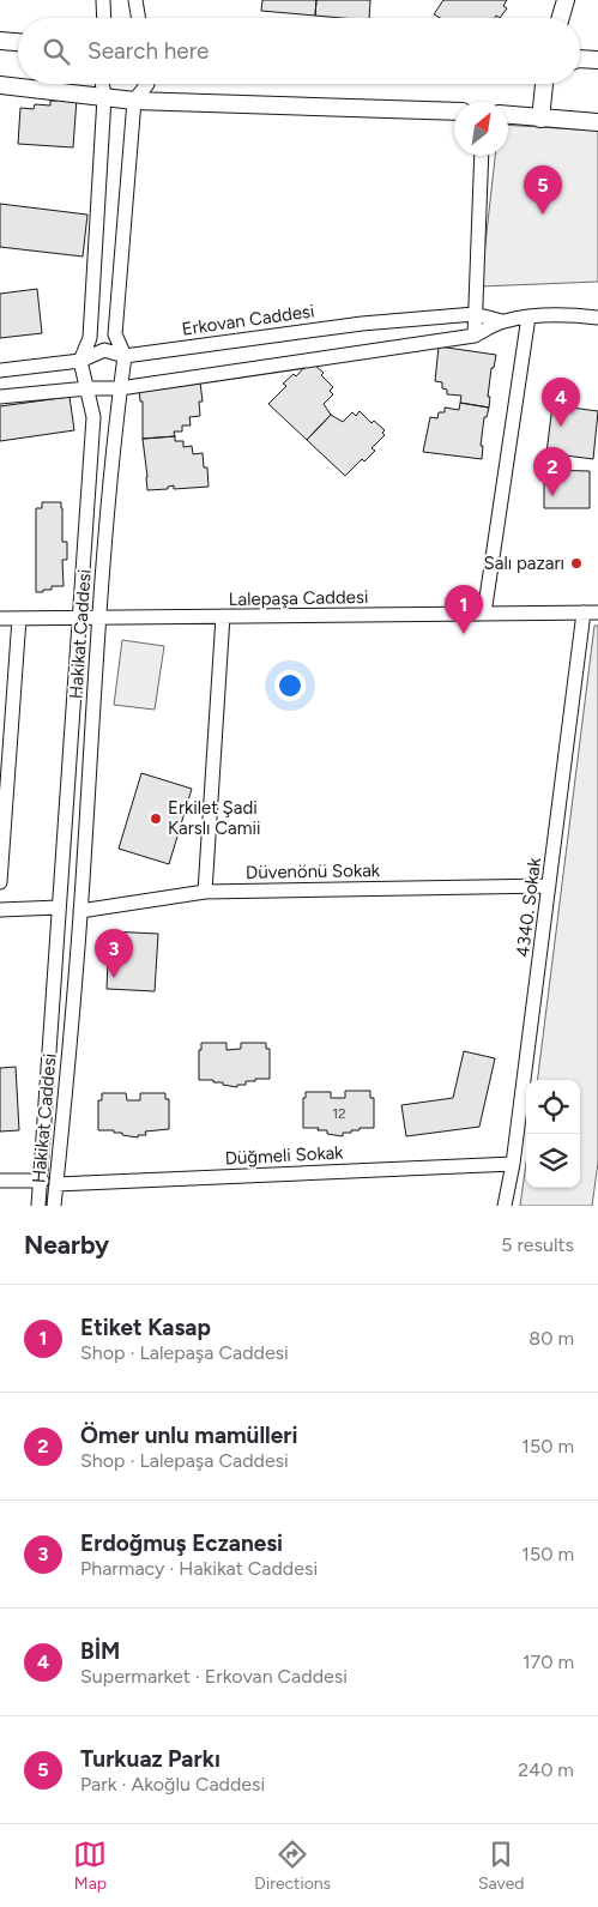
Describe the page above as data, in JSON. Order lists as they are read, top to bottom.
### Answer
{
  "streets": {
    "street": [
      "Erkovan Caddesi",
      "Lalepaşa Caddesi",
      "Hakikat Caddesi",
      "Düvenönü Sokak",
      "4340. Sokak",
      "Düğmeli Sokak"
    ]
  },
  "crossings": [
    ["Erkovan Caddesi", "Hakikat Caddesi"],
    ["Lalepaşa Caddesi", "Hakikat Caddesi"],
    ["Lalepaşa Caddesi", "4340. Sokak"],
    ["Hakikat Caddesi", "Düvenönü Sokak"],
    ["Hakikat Caddesi", "Düğmeli Sokak"],
    ["Düvenönü Sokak", "4340. Sokak"],
    ["4340. Sokak", "Düğmeli Sokak"]
  ],
  "places": ["Salı pazarı", "Erkilet Şadi Karslı Camii"],
  "house_numbers": ["12"],
  "north": "top right",
  "page": {
    "search": "Search here",
    "pins": [
      "5",
      "4",
      "2",
      "1",
      "3"
    ],
    "heading": ["Nearby", "5 results"],
    "list": [
      {
        "mark": "1",
        "name": "Etiket Kasap",
        "note": "Shop · Lalepaşa Caddesi",
        "value": "80 m"
      },
      {
        "mark": "2",
        "name": "Ömer unlu mamülleri",
        "note": "Shop · Lalepaşa Caddesi",
        "value": "150 m"
      },
      {
        "mark": "3",
        "name": "Erdoğmuş Eczanesi",
        "note": "Pharmacy · Hakikat Caddesi",
        "value": "150 m"
      },
      {
        "mark": "4",
        "name": "BİM",
        "note": "Supermarket · Erkovan Caddesi",
        "value": "170 m"
      },
      {
        "mark": "5",
        "name": "Turkuaz Parkı",
        "note": "Park · Akoğlu Caddesi",
        "value": "240 m"
      }
    ],
    "nav": ["Map", "Directions", "Saved"]
  }
}
